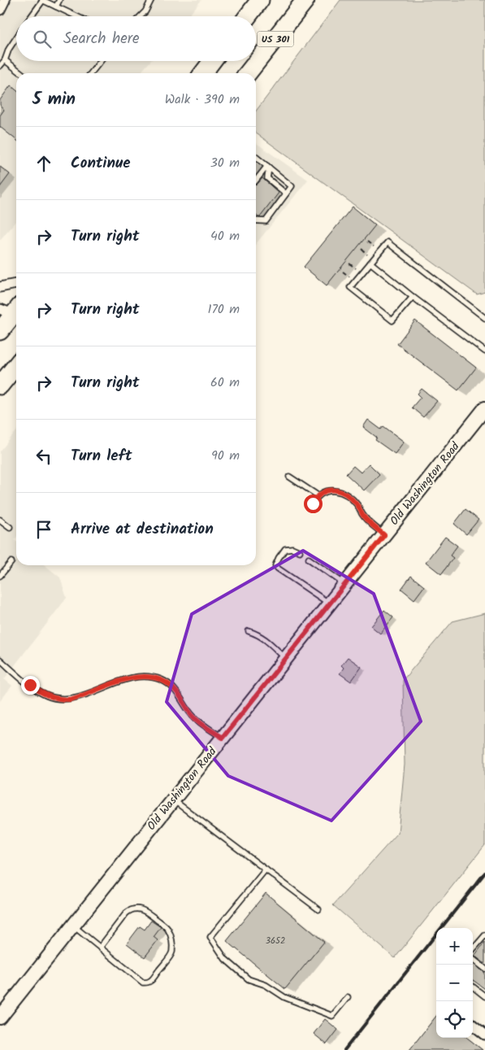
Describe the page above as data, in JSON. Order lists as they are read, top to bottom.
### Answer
{
  "streets": {
    "highway": ["US 301"],
    "main road": ["Old Washington Road"]
  },
  "house_numbers": ["3652"],
  "page": {
    "search": "Search here",
    "heading": ["5 min", "Walk · 390 m"],
    "list": [
      ["Continue", "30 m"],
      ["Turn right", "40 m"],
      ["Turn right", "170 m"],
      ["Turn right", "60 m"],
      ["Turn left", "90 m"],
      "Arrive at destination"
    ],
    "map_buttons": ["+", "−"]
  }
}
